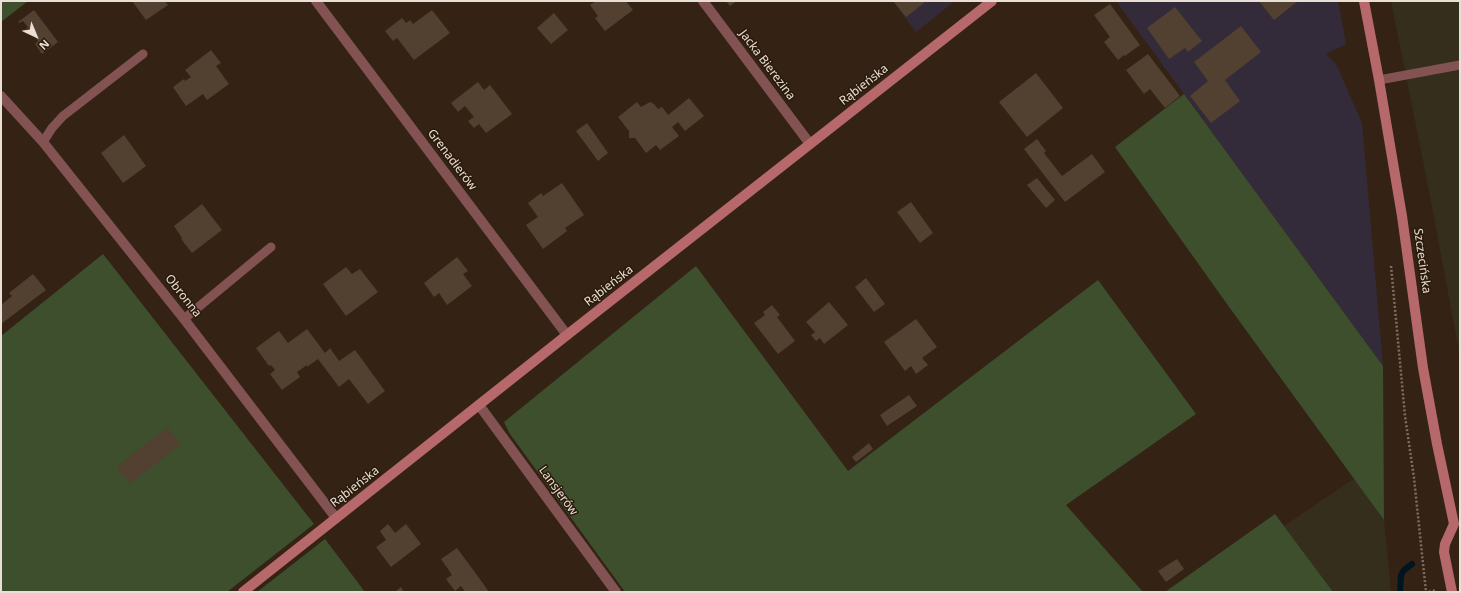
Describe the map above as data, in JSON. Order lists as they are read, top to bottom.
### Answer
{
  "streets": {
    "street": [
      "Jacka Bierezina",
      "Rąbieńska",
      "Grenadierów",
      "Szczecińska",
      "Obronna",
      "Lansjerów"
    ]
  },
  "crossings": [
    ["Jacka Bierezina", "Rąbieńska"],
    ["Rąbieńska", "Grenadierów"],
    ["Rąbieńska", "Obronna"],
    ["Rąbieńska", "Lansjerów"]
  ],
  "north": "bottom right"
}
